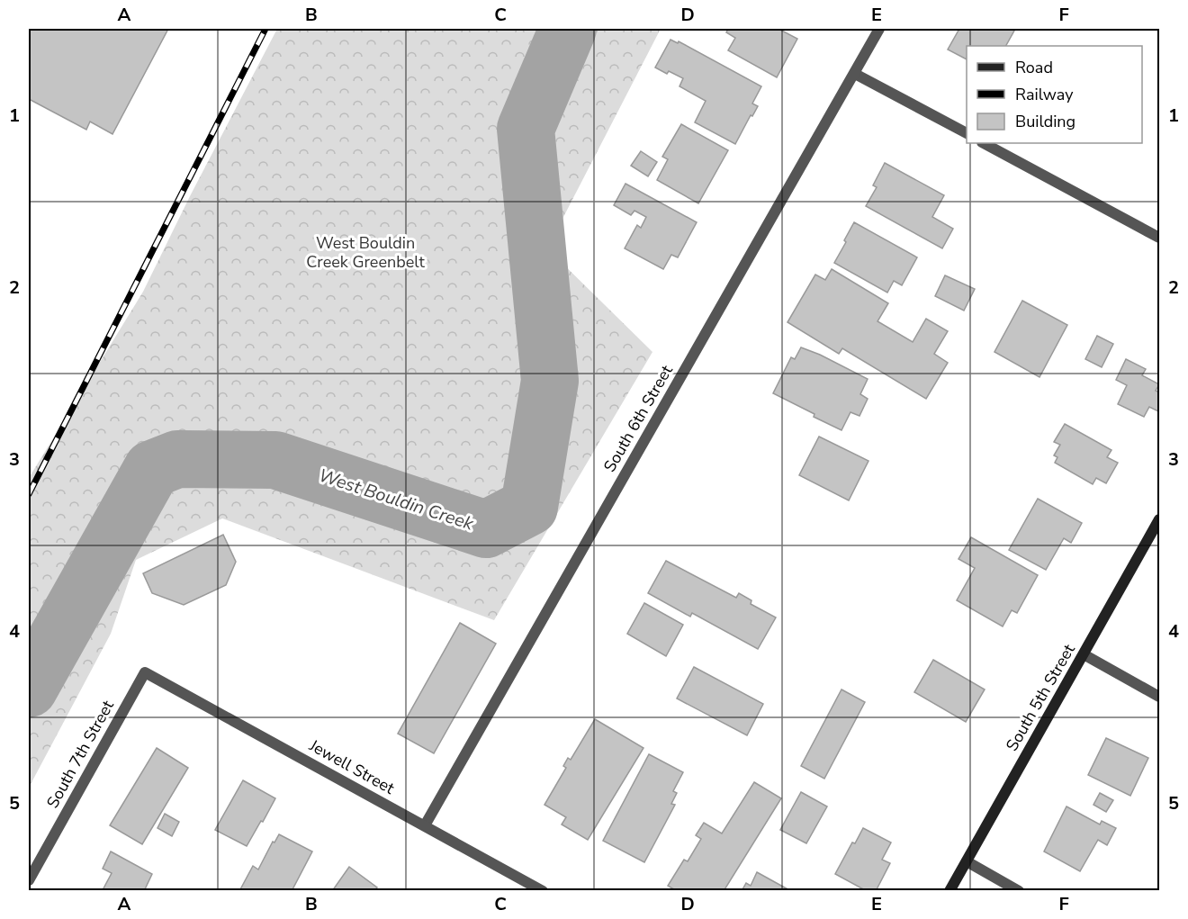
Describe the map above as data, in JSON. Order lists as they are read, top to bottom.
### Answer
{
  "streets": {
    "street": [
      "South 6th Street",
      "South 5th Street",
      "South 7th Street",
      "Jewell Street"
    ]
  },
  "crossings": [
    ["South 6th Street", "Jewell Street"],
    ["South 7th Street", "Jewell Street"]
  ],
  "water": ["West Bouldin Creek"],
  "parks": ["West Bouldin Creek Greenbelt"],
  "legend": ["Road", "Railway", "Building"],
  "grid": {
    "columns": [
      "A",
      "B",
      "C",
      "D",
      "E",
      "F"
    ],
    "rows": [
      "1",
      "2",
      "3",
      "4",
      "5"
    ]
  }
}
